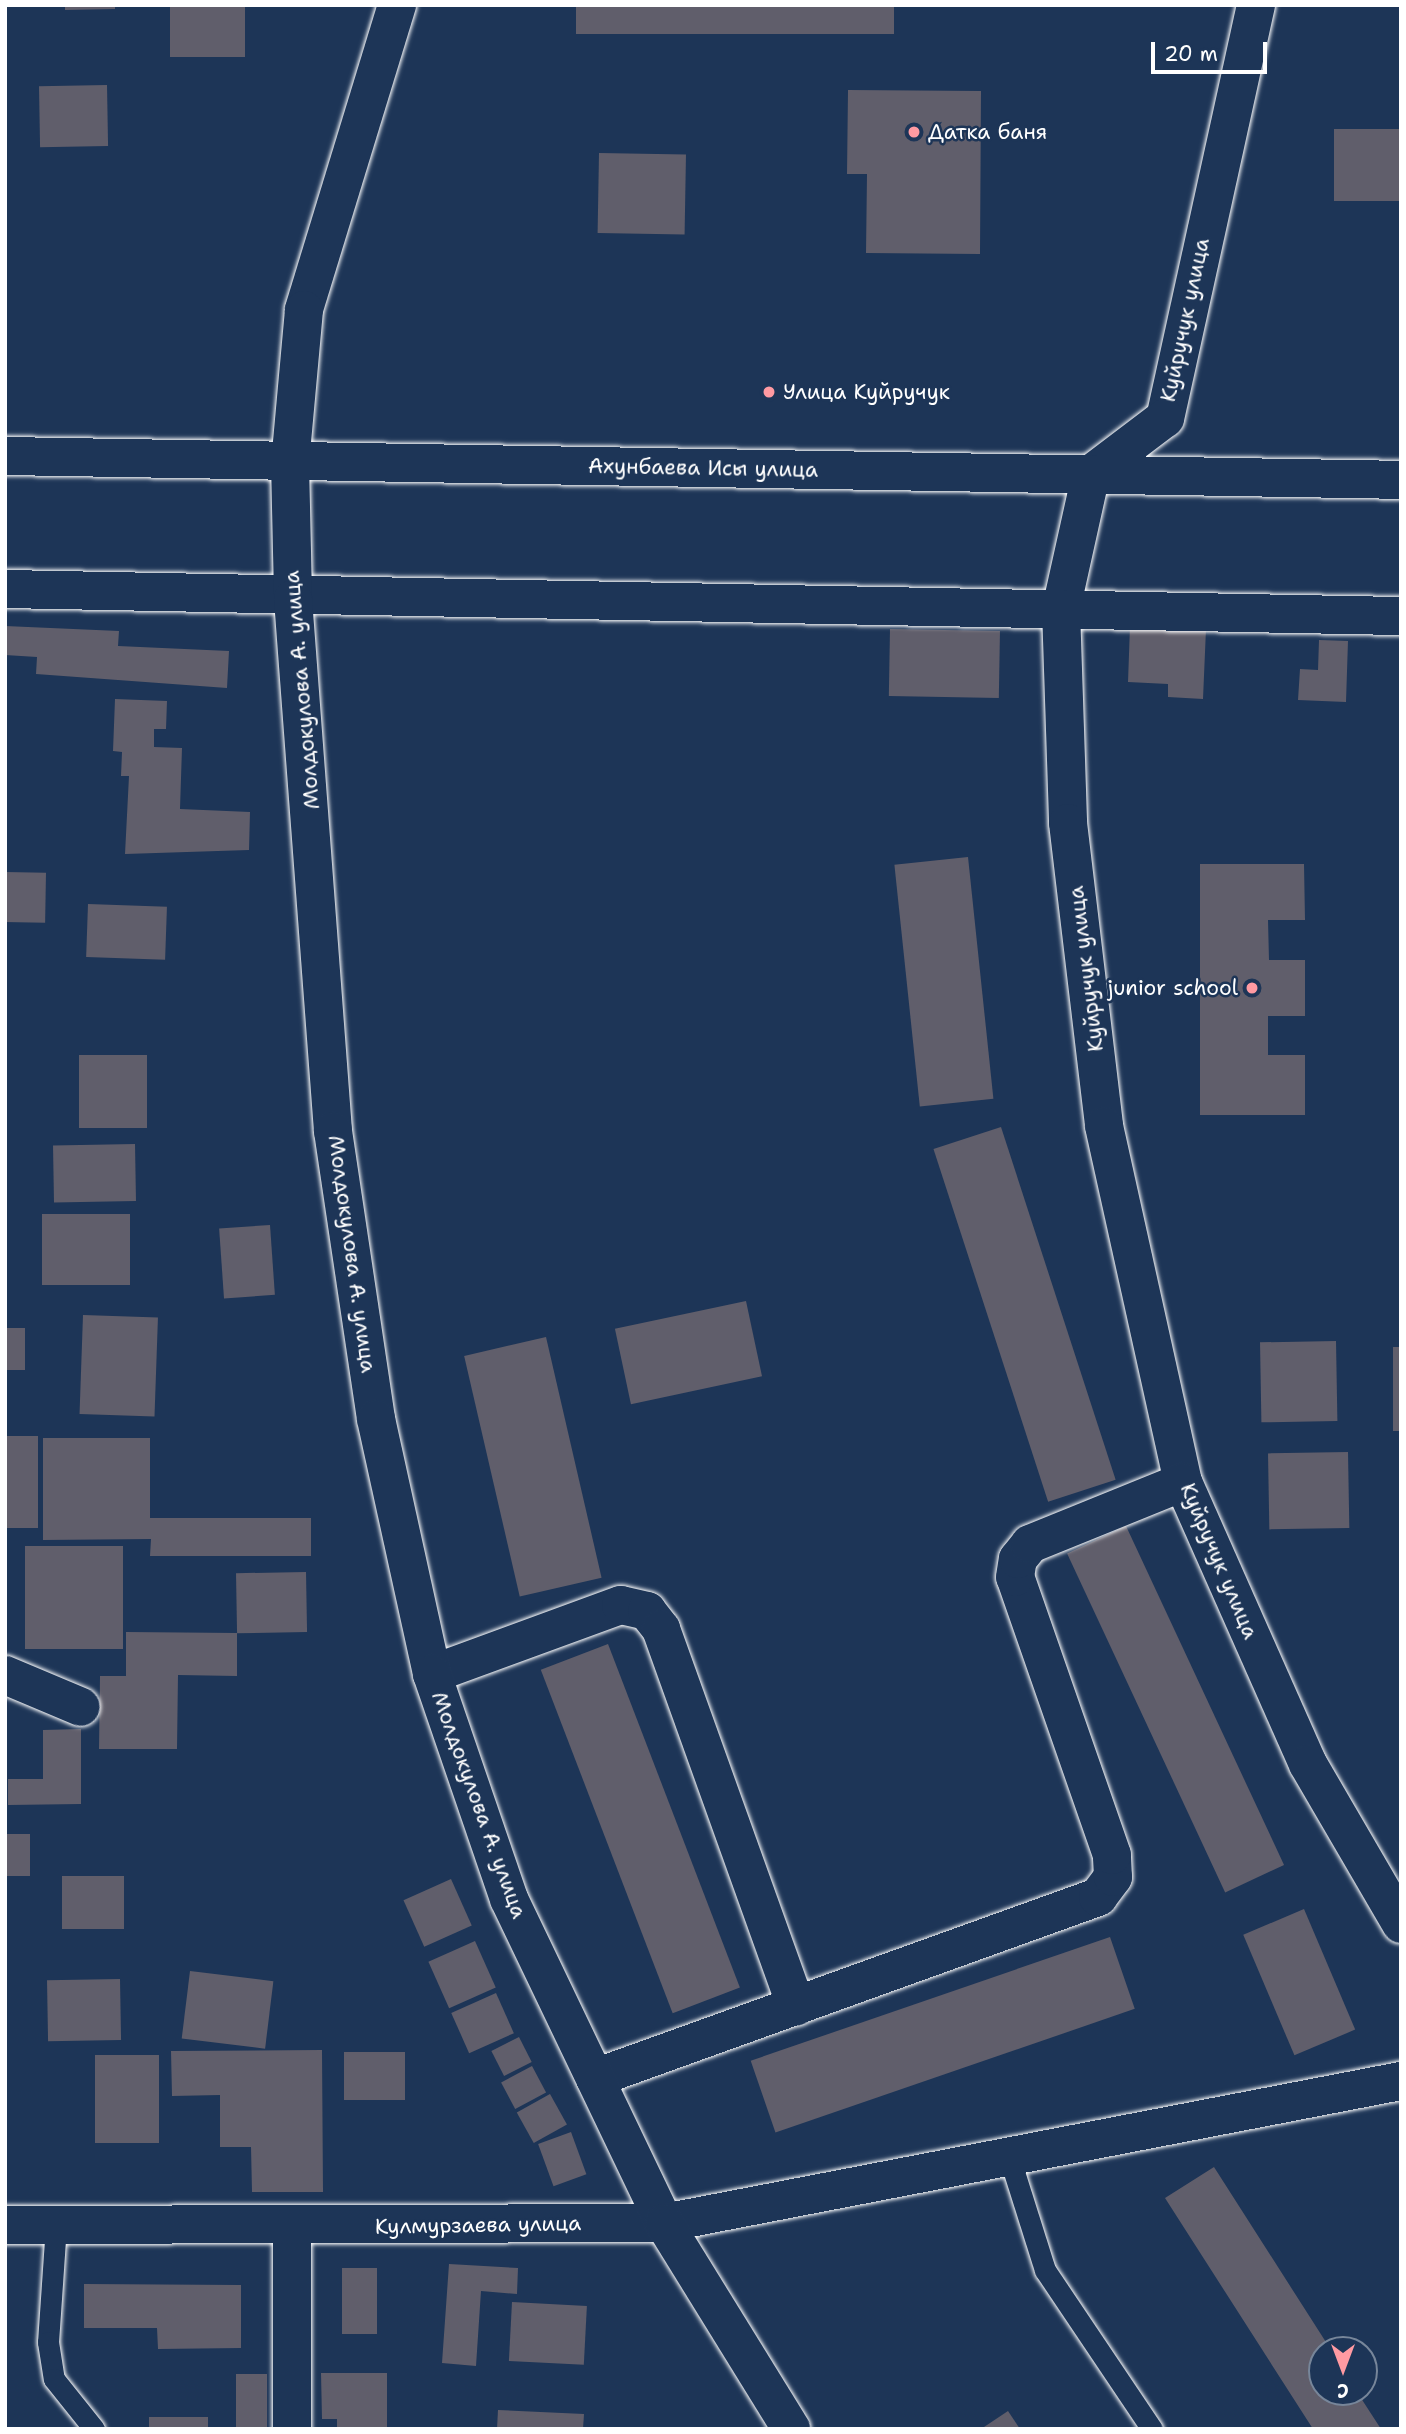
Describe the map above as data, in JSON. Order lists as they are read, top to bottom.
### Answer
{
  "streets": {
    "street": [
      "Куйручук улица",
      "Ахунбаева Исы улица",
      "Молдокулова А. улица",
      "Кулмурзаева улица"
    ]
  },
  "crossings": [
    ["Куйручук улица", "Ахунбаева Исы улица"],
    ["Ахунбаева Исы улица", "Молдокулова А. улица"],
    ["Молдокулова А. улица", "Кулмурзаева улица"]
  ],
  "places": ["Датка баня", "Улица Куйручук", "junior school"],
  "scale_bar": "20 m",
  "north": "bottom"
}
